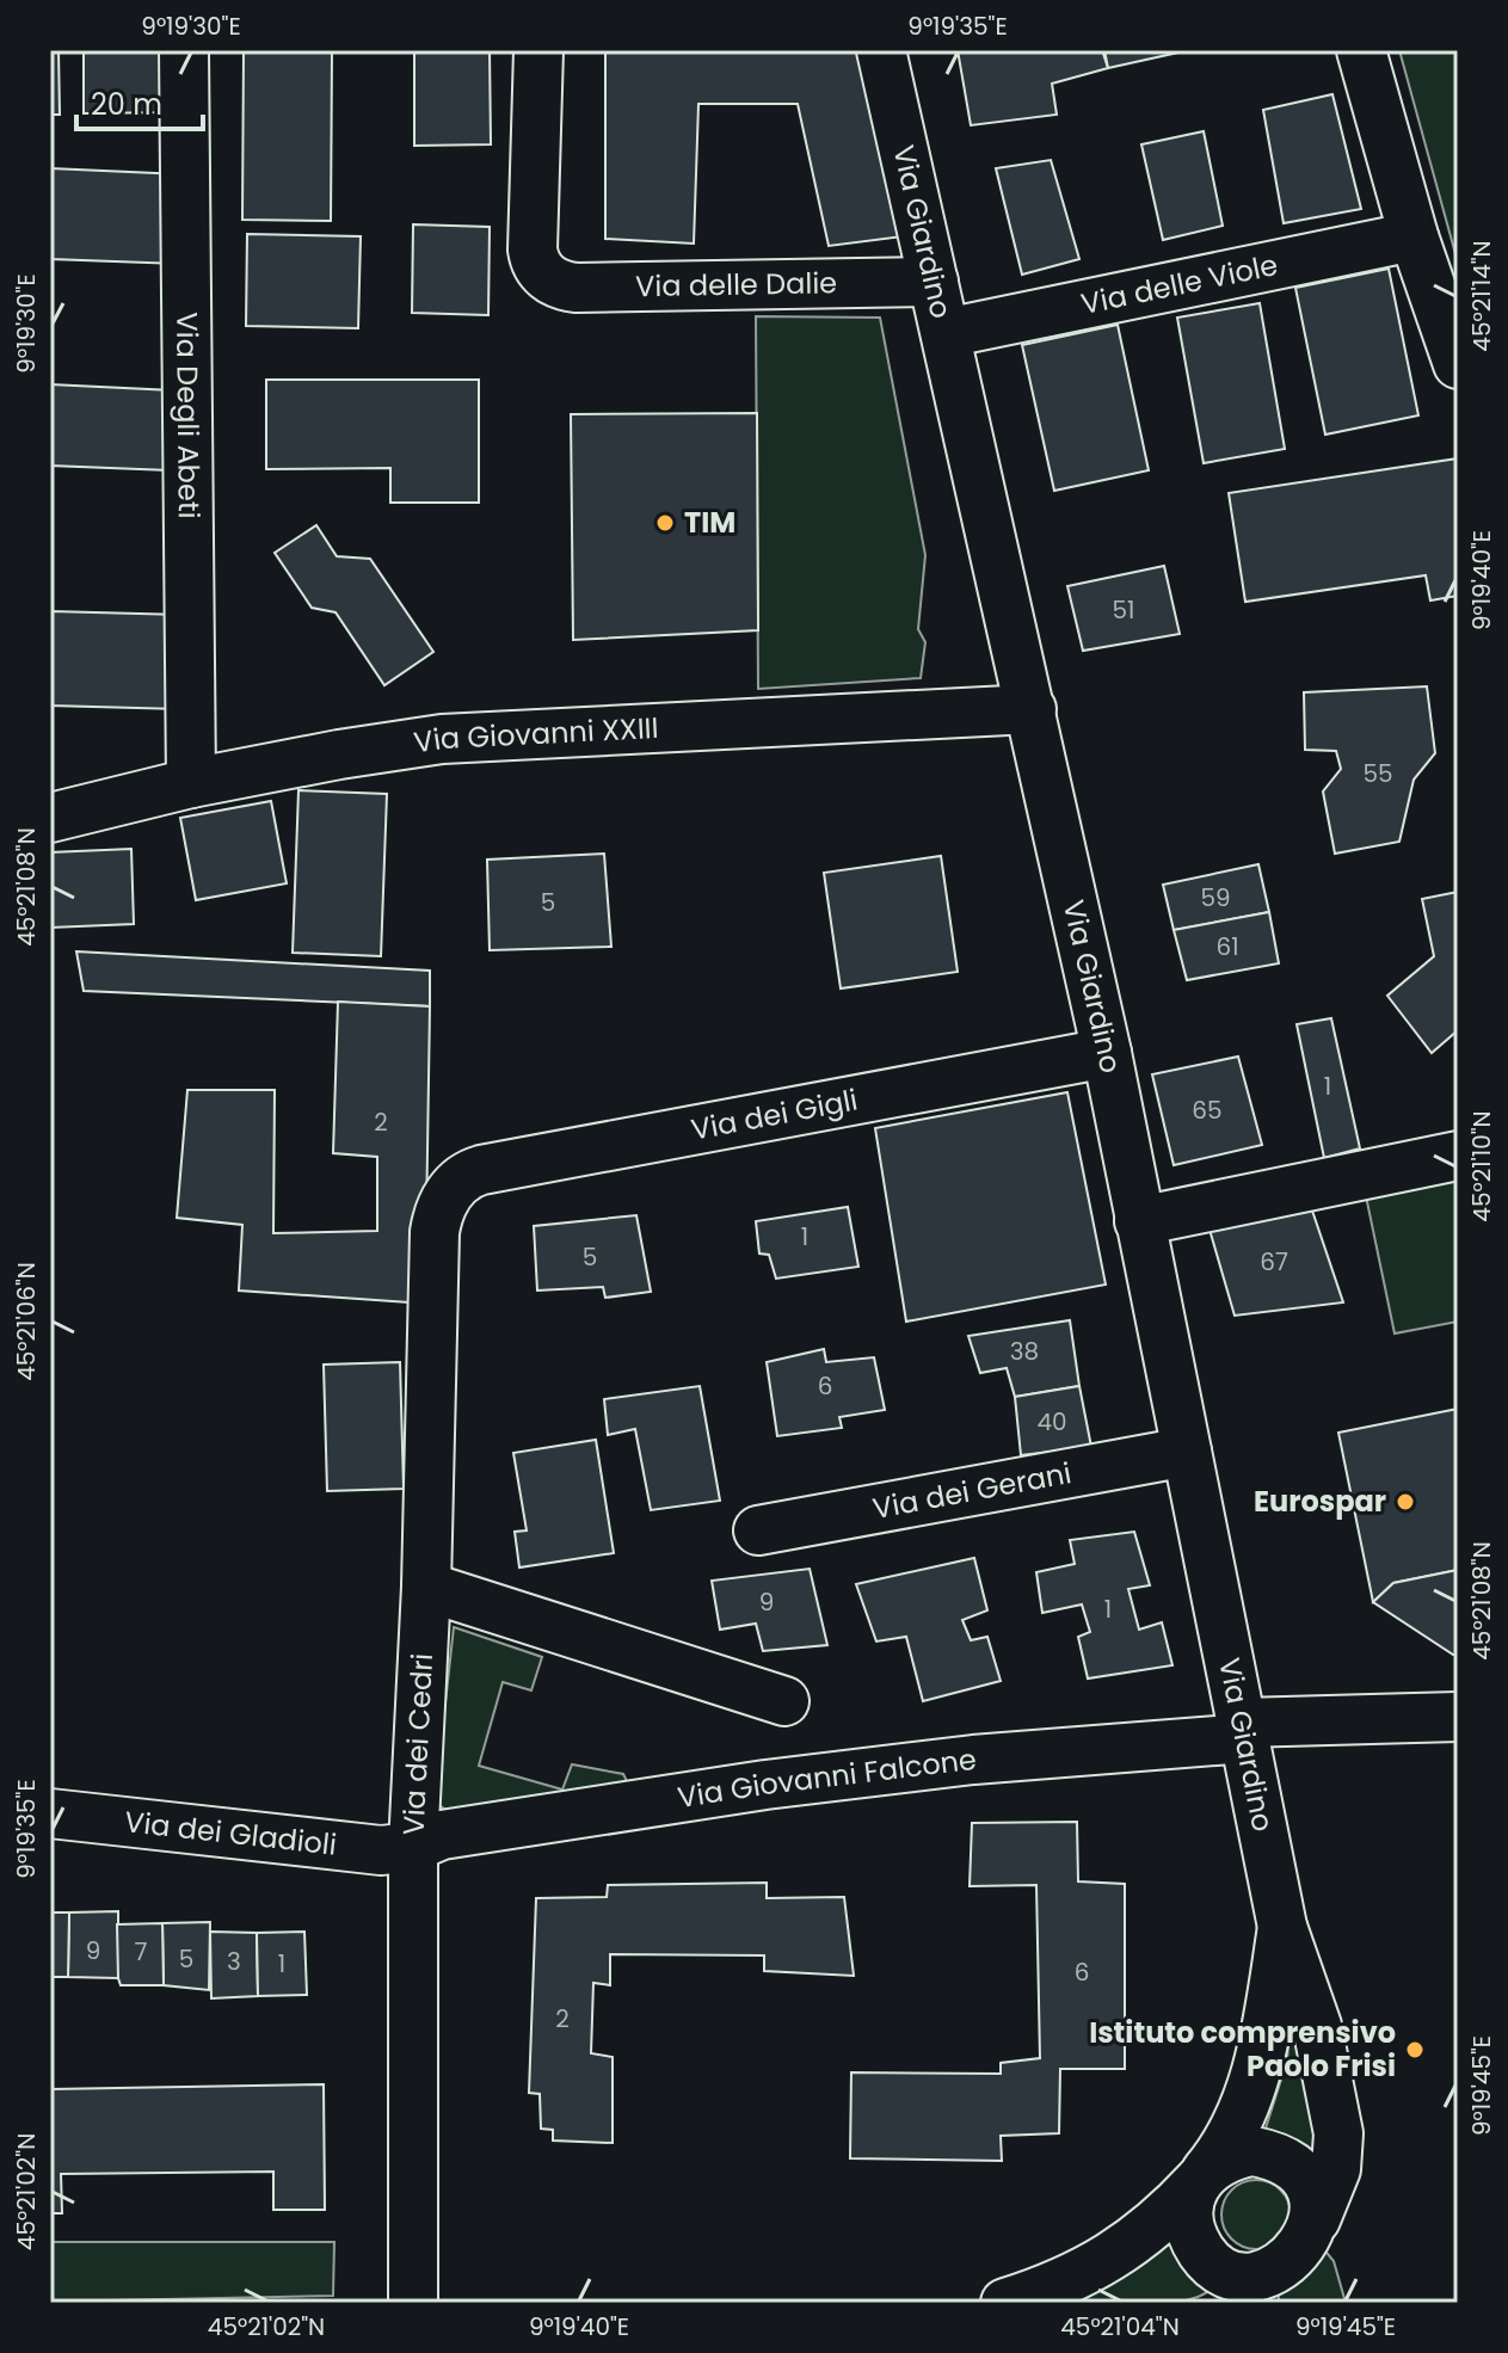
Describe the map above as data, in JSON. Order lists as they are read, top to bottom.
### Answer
{
  "streets": {
    "street": [
      "Via Giardino",
      "Via delle Dalie",
      "Via delle Viole",
      "Via Degli Abeti",
      "Via Giovanni XXIII",
      "Via dei Gigli",
      "Via dei Gerani",
      "Via dei Cedri",
      "Via Giovanni Falcone",
      "Via dei Gladioli"
    ]
  },
  "crossings": [
    ["Via Giardino", "Via delle Dalie"],
    ["Via Giardino", "Via delle Viole"],
    ["Via Giardino", "Via Giovanni XXIII"],
    ["Via Giardino", "Via dei Gigli"],
    ["Via Giardino", "Via dei Gerani"],
    ["Via Giardino", "Via Giovanni Falcone"],
    ["Via Degli Abeti", "Via Giovanni XXIII"],
    ["Via dei Gigli", "Via dei Cedri"],
    ["Via dei Cedri", "Via Giovanni Falcone"],
    ["Via dei Cedri", "Via dei Gladioli"],
    ["Via Giovanni Falcone", "Via dei Gladioli"]
  ],
  "places": ["TIM", "Eurospar", "Istituto comprensivo Paolo Frisi"],
  "house_numbers": [
    "51",
    "55",
    "59",
    "5",
    "61",
    "1",
    "65",
    "2",
    "1",
    "5",
    "67",
    "38",
    "6",
    "40",
    "9",
    "1",
    "9",
    "7",
    "5",
    "3",
    "1",
    "6",
    "2"
  ],
  "scale_bar": "20 m",
  "coordinates": [
    "9°19'30\"E",
    "9°19'35\"E",
    "45°21'14\"N",
    "9°19'40\"E",
    "45°21'08\"N",
    "45°21'10\"N",
    "45°21'06\"N",
    "9°19'45\"E",
    "45°21'02\"N",
    "45°21'04\"N"
  ]
}
